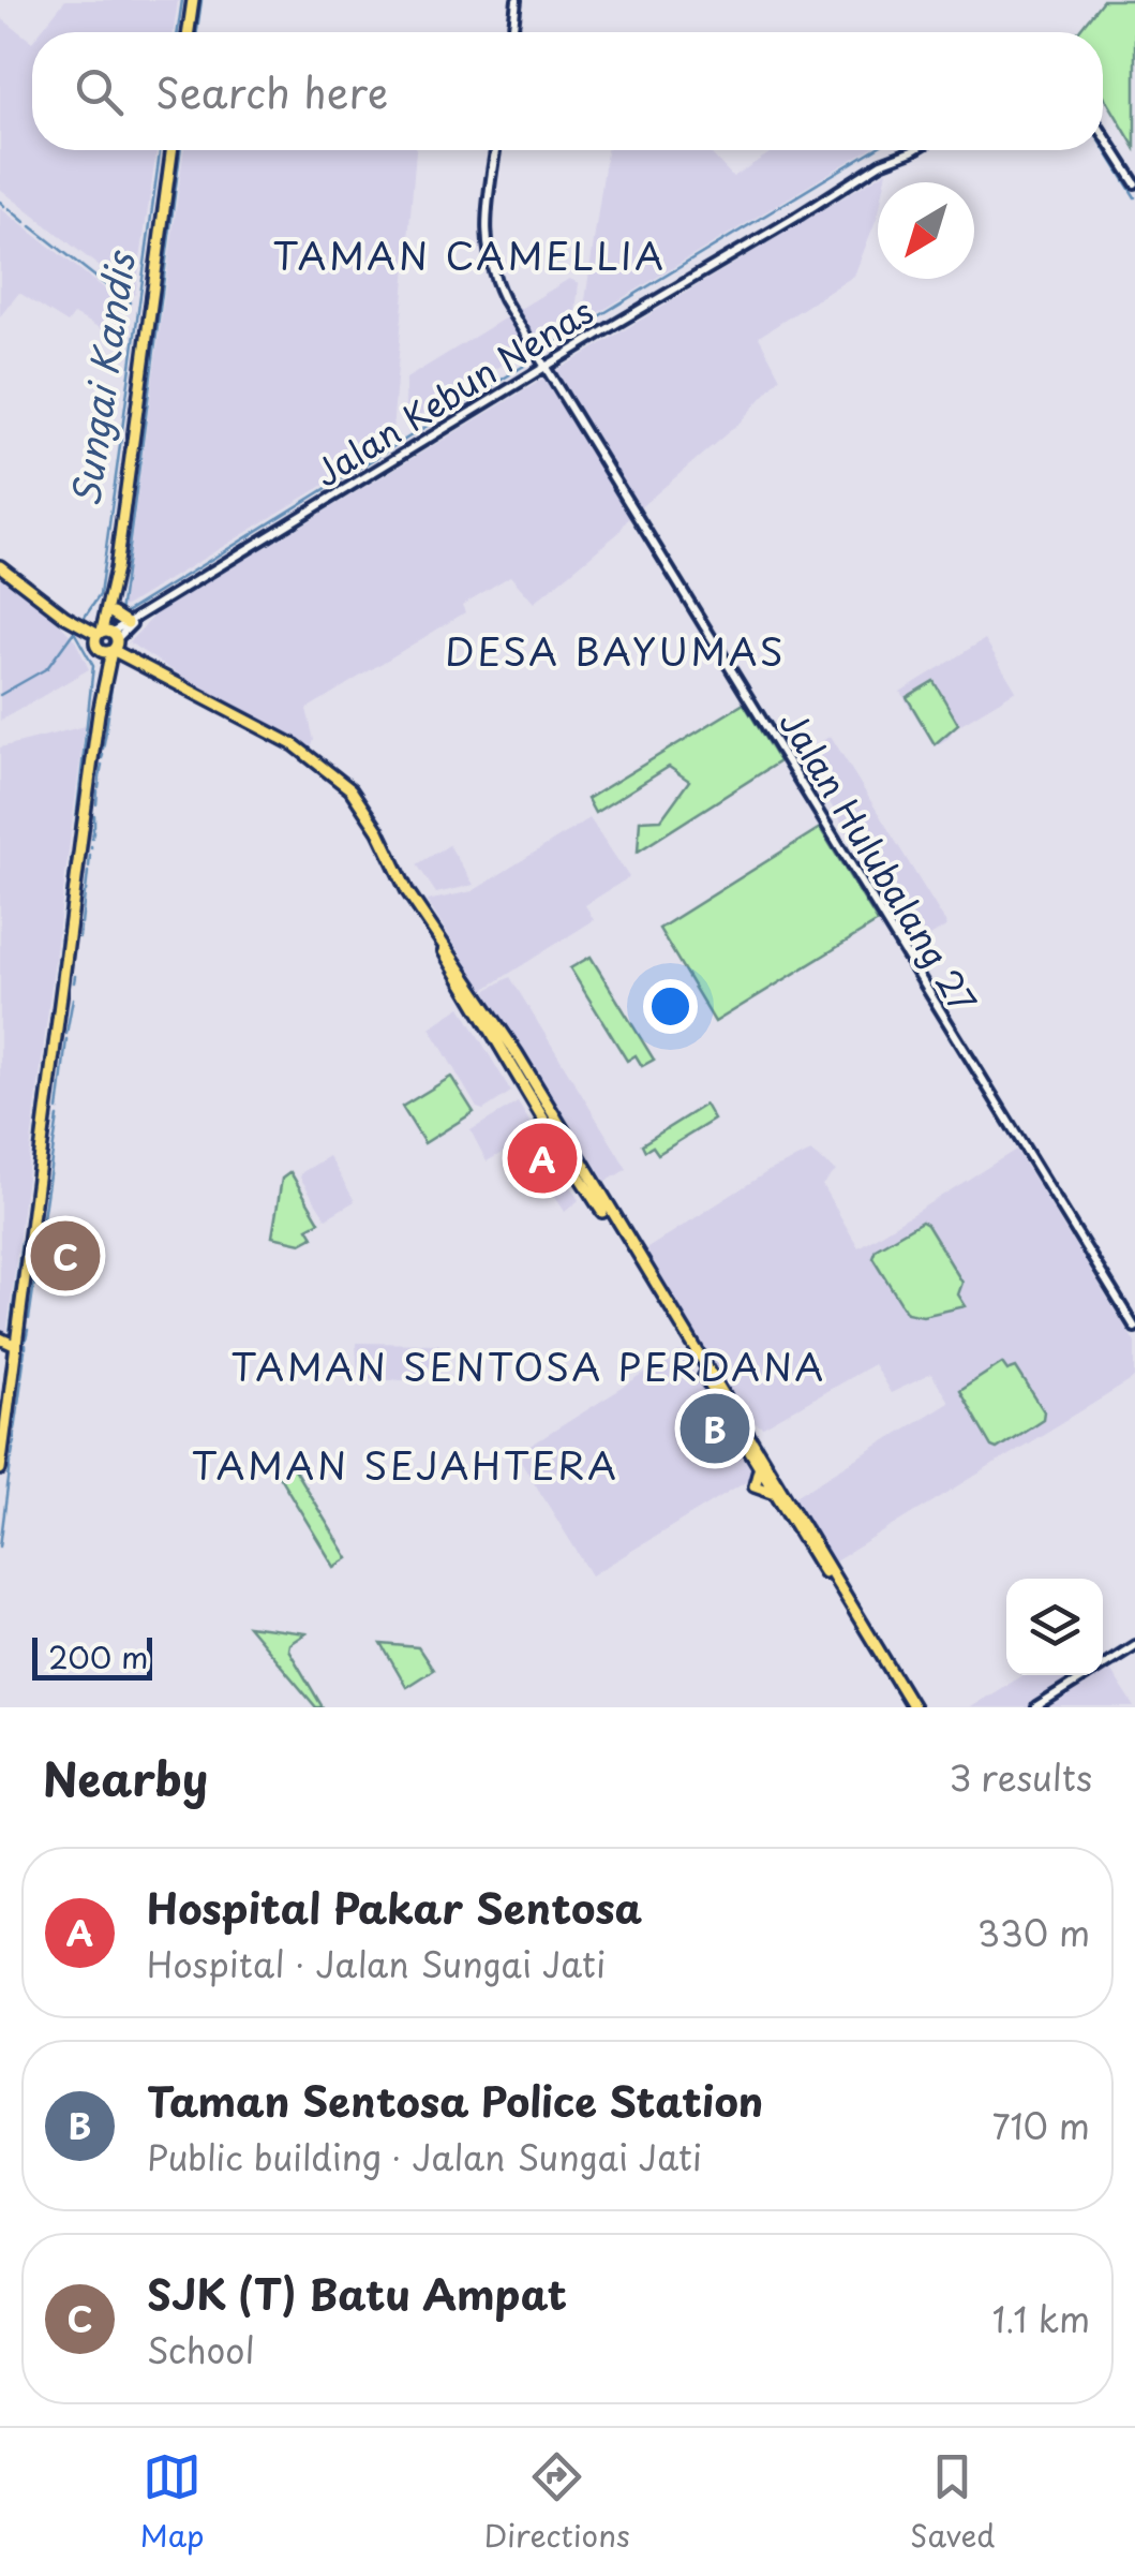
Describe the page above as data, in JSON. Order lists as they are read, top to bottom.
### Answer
{
  "streets": {
    "street": ["Jalan Kebun Nenas", "Jalan Hulubalang 27"]
  },
  "crossings": [
    ["Jalan Kebun Nenas", "Jalan Hulubalang 27"]
  ],
  "districts": [
    "TAMAN CAMELLIA",
    "DESA BAYUMAS",
    "TAMAN SENTOSA PERDANA",
    "TAMAN SEJAHTERA"
  ],
  "water": ["Sungai Kandis"],
  "scale_bar": "200 m",
  "north": "bottom left",
  "page": {
    "search": "Search here",
    "pins": ["A", "C", "B"],
    "scale": "200 m",
    "heading": ["Nearby", "3 results"],
    "list": [
      {
        "mark": "A",
        "name": "Hospital Pakar Sentosa",
        "note": "Hospital · Jalan Sungai Jati",
        "value": "330 m"
      },
      {
        "mark": "B",
        "name": "Taman Sentosa Police Station",
        "note": "Public building · Jalan Sungai Jati",
        "value": "710 m"
      },
      {
        "mark": "C",
        "name": "SJK (T) Batu Ampat",
        "note": "School",
        "value": "1.1 km"
      }
    ],
    "nav": ["Map", "Directions", "Saved"]
  }
}
